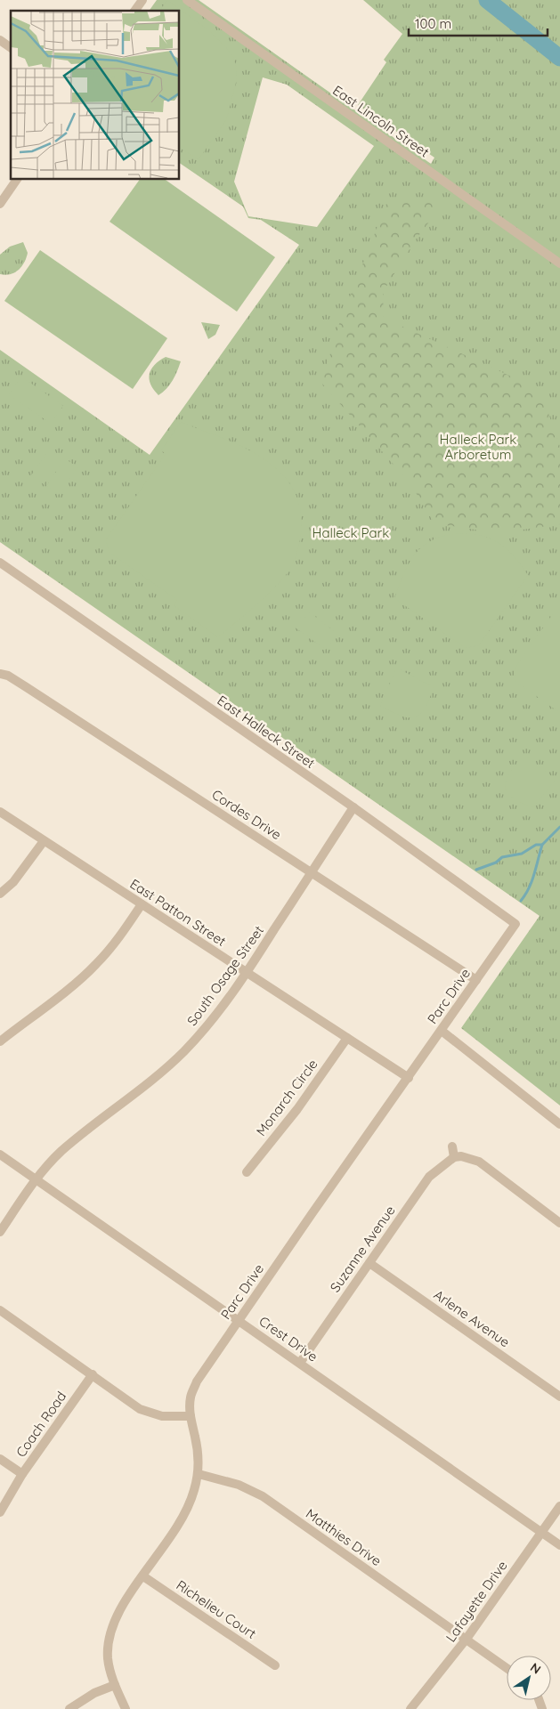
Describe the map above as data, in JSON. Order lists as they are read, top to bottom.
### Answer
{
  "streets": {
    "street": [
      "East Lincoln Street",
      "East Halleck Street",
      "Cordes Drive",
      "East Patton Street",
      "South Osage Street",
      "Parc Drive",
      "Monarch Circle",
      "Suzanne Avenue",
      "Arlene Avenue",
      "Crest Drive",
      "Coach Road",
      "Matthies Drive",
      "Lafayette Drive",
      "Richelieu Court"
    ]
  },
  "crossings": [
    ["East Halleck Street", "South Osage Street"],
    ["East Halleck Street", "Parc Drive"],
    ["Cordes Drive", "South Osage Street"],
    ["Cordes Drive", "Parc Drive"],
    ["East Patton Street", "South Osage Street"],
    ["East Patton Street", "Parc Drive"],
    ["East Patton Street", "Monarch Circle"],
    ["South Osage Street", "Crest Drive"],
    ["Parc Drive", "Crest Drive"],
    ["Parc Drive", "Matthies Drive"],
    ["Parc Drive", "Richelieu Court"],
    ["Suzanne Avenue", "Arlene Avenue"],
    ["Suzanne Avenue", "Crest Drive"],
    ["Crest Drive", "Lafayette Drive"],
    ["Matthies Drive", "Lafayette Drive"]
  ],
  "parks": ["Halleck Park Arboretum", "Halleck Park"],
  "scale_bar": "100 m",
  "north": "top right"
}
